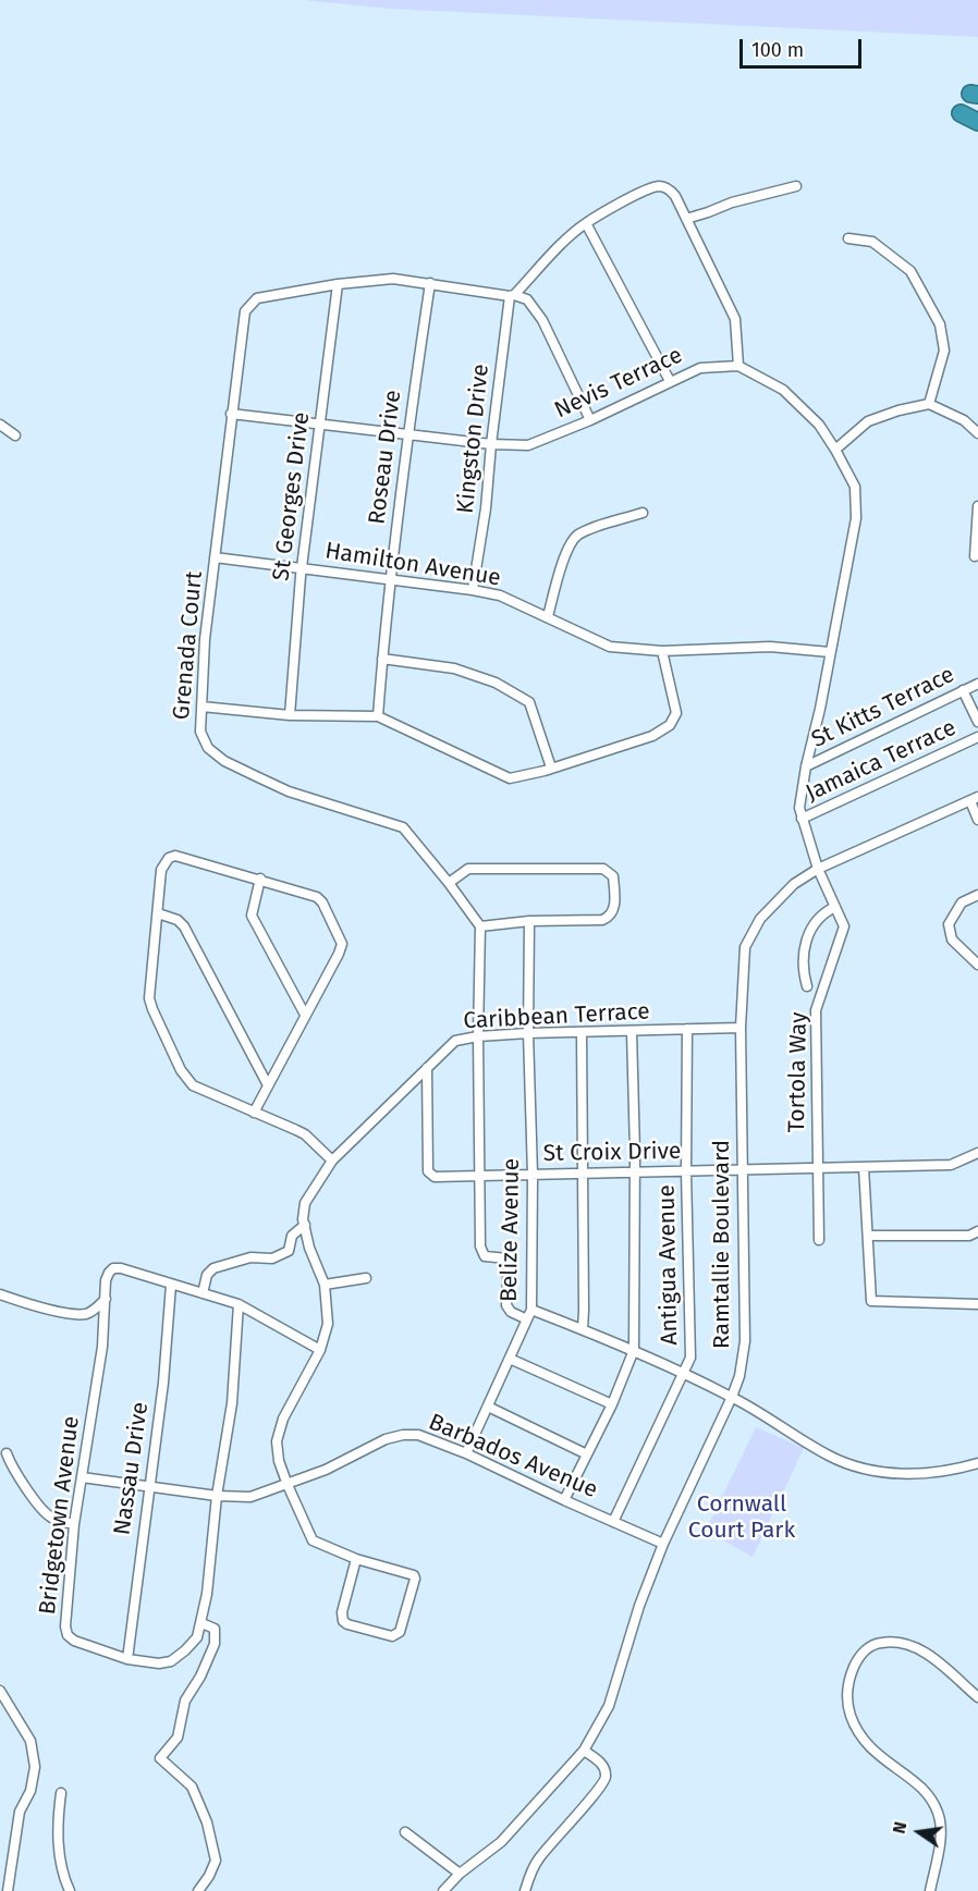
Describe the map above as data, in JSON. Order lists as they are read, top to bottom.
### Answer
{
  "streets": {
    "street": [
      "Nevis Terrace",
      "Kingston Drive",
      "Roseau Drive",
      "St Georges Drive",
      "Hamilton Avenue",
      "Grenada Court",
      "St Kitts Terrace",
      "Jamaica Terrace",
      "Caribbean Terrace",
      "Tortola Way",
      "St Croix Drive",
      "Belize Avenue",
      "Ramtallie Boulevard",
      "Antigua Avenue",
      "Barbados Avenue",
      "Nassau Drive",
      "Bridgetown Avenue"
    ]
  },
  "crossings": [
    ["Nevis Terrace", "Kingston Drive"],
    ["Nevis Terrace", "Roseau Drive"],
    ["Nevis Terrace", "St Georges Drive"],
    ["Nevis Terrace", "Grenada Court"],
    ["Kingston Drive", "Hamilton Avenue"],
    ["Kingston Drive", "Grenada Court"],
    ["Roseau Drive", "Hamilton Avenue"],
    ["Roseau Drive", "Grenada Court"],
    ["St Georges Drive", "Hamilton Avenue"],
    ["St Georges Drive", "Grenada Court"],
    ["Hamilton Avenue", "Grenada Court"],
    ["Caribbean Terrace", "St Croix Drive"],
    ["Caribbean Terrace", "Belize Avenue"],
    ["Caribbean Terrace", "Ramtallie Boulevard"],
    ["Caribbean Terrace", "Antigua Avenue"],
    ["Caribbean Terrace", "Barbados Avenue"],
    ["Tortola Way", "St Croix Drive"],
    ["Tortola Way", "Ramtallie Boulevard"],
    ["St Croix Drive", "Belize Avenue"],
    ["St Croix Drive", "Ramtallie Boulevard"],
    ["St Croix Drive", "Antigua Avenue"],
    ["Belize Avenue", "Barbados Avenue"],
    ["Ramtallie Boulevard", "Barbados Avenue"],
    ["Antigua Avenue", "Barbados Avenue"],
    ["Barbados Avenue", "Nassau Drive"],
    ["Barbados Avenue", "Bridgetown Avenue"],
    ["Nassau Drive", "Bridgetown Avenue"]
  ],
  "parks": ["Cornwall Court Park"],
  "scale_bar": "100 m",
  "north": "left"
}
